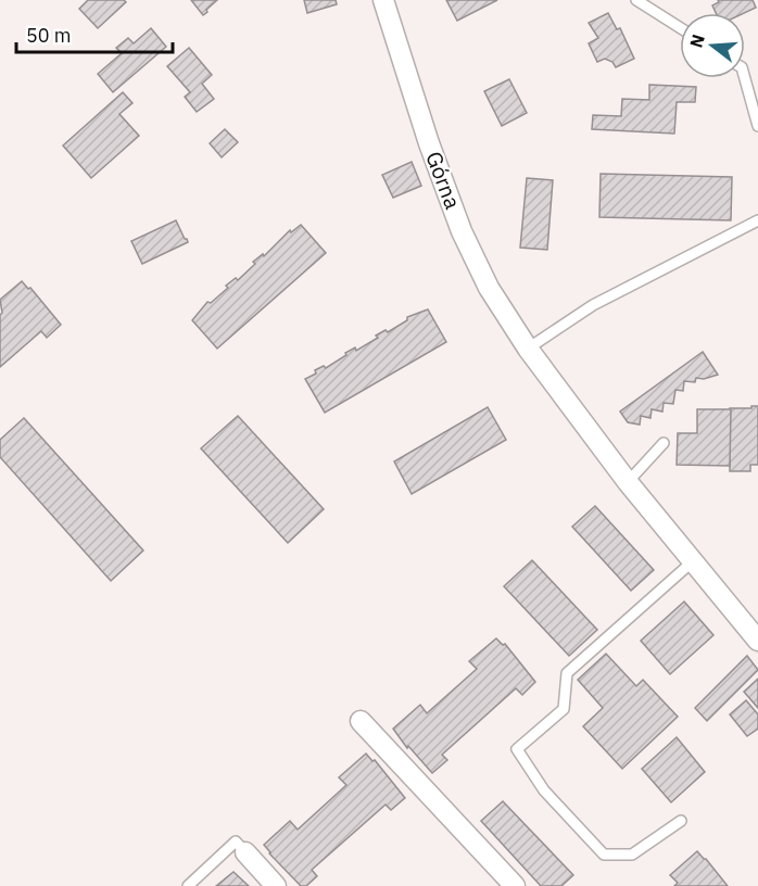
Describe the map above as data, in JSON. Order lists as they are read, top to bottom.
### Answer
{
  "streets": {
    "street": ["Górna"]
  },
  "scale_bar": "50 m",
  "north": "left"
}
